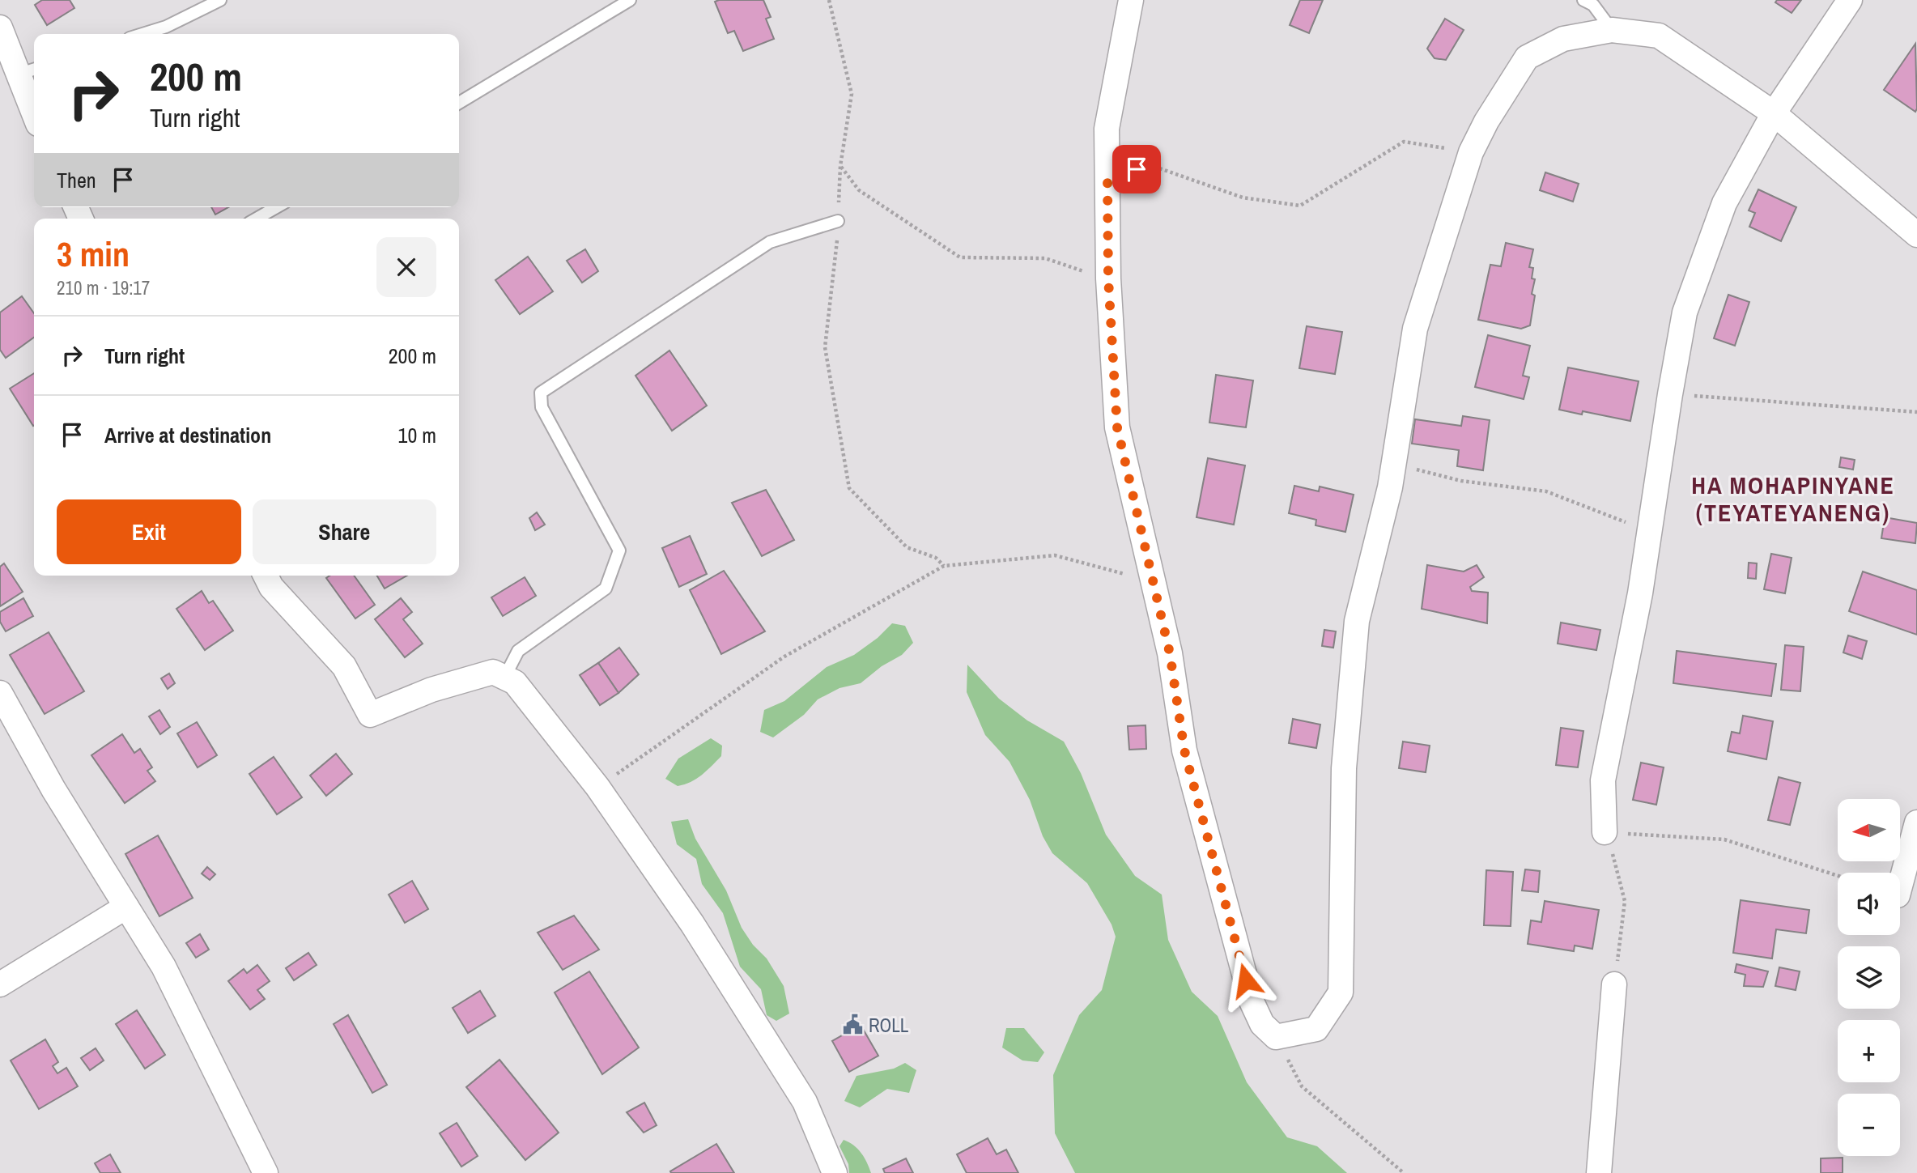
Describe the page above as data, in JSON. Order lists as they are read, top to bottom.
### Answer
{
  "districts": ["HA MOHAPINYANE (TEYATEYANENG)"],
  "places": {
    "public building": ["ROLL"]
  },
  "north": "left",
  "page": {
    "turn": ["200 m", "Turn right"],
    "then": "Then",
    "heading": ["3 min", "210 m · 19:17"],
    "list": [
      {
        "name": "Turn right",
        "value": "200 m"
      },
      {
        "name": "Arrive at destination",
        "value": "10 m"
      }
    ],
    "buttons": ["Exit", "Share"],
    "map_buttons": ["+", "−"]
  }
}
